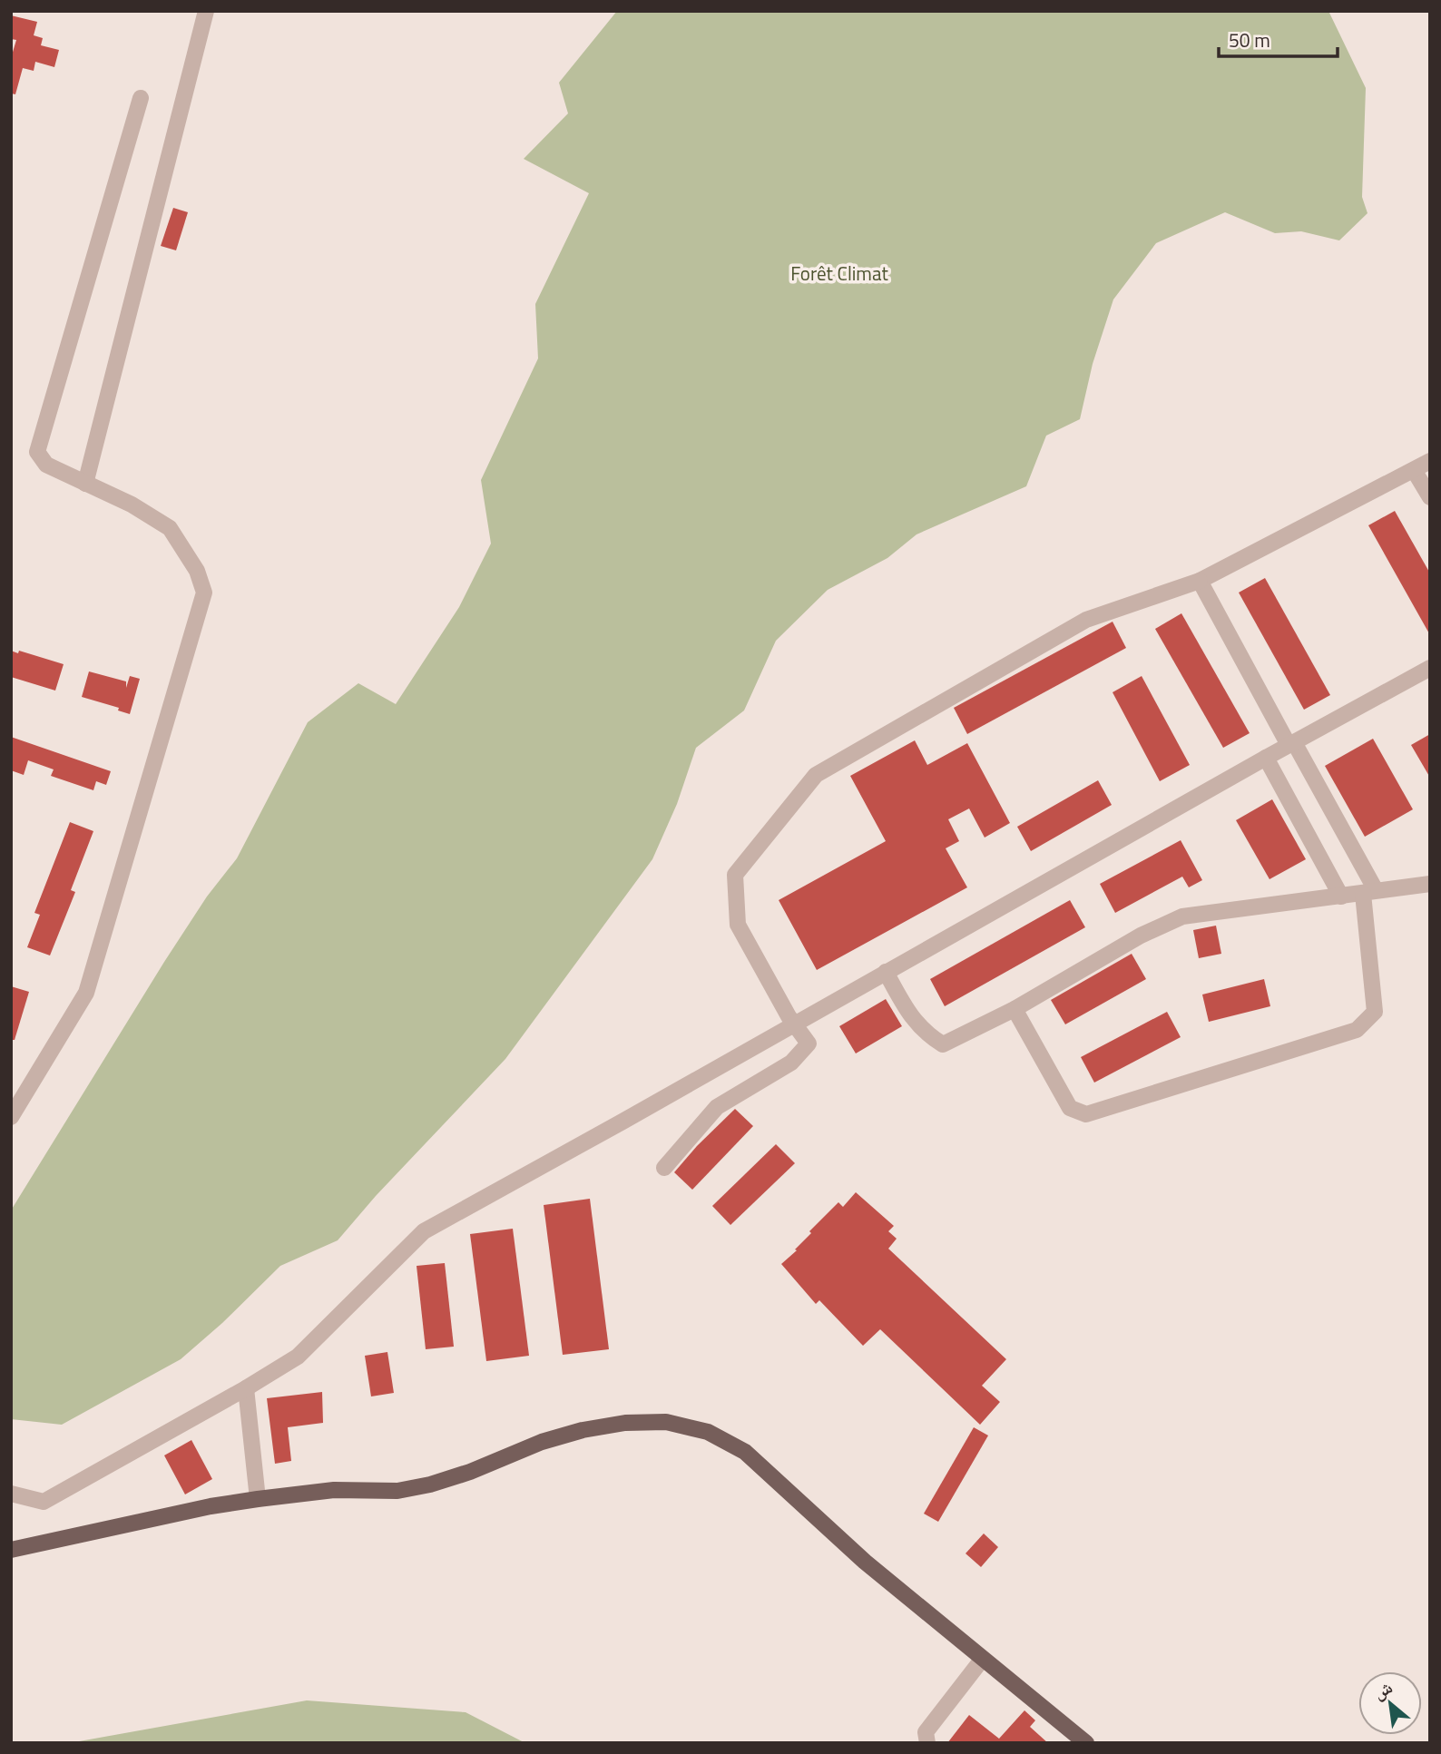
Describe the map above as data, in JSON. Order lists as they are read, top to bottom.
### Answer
{
  "parks": ["Forêt Climat"],
  "scale_bar": "50 m",
  "north": "top left"
}
